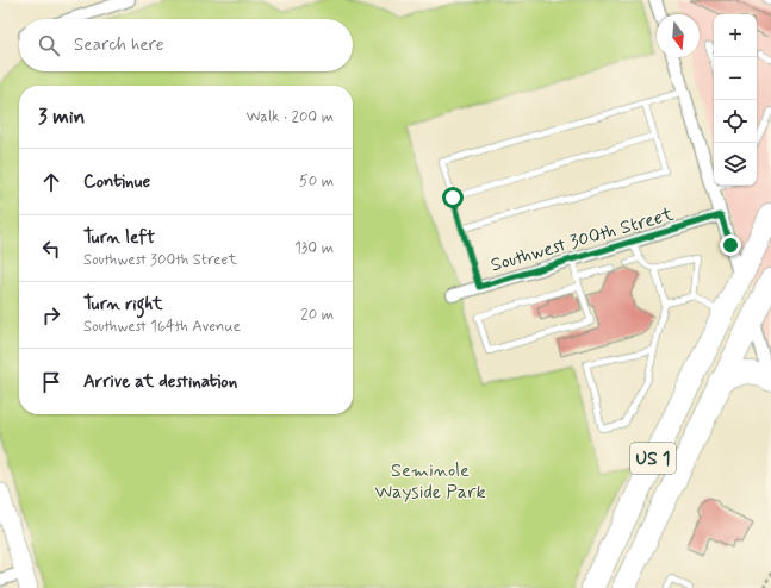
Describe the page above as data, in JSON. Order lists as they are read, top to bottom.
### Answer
{
  "streets": {
    "highway": ["US 1"],
    "street": ["Southwest 300th Street"]
  },
  "parks": ["Seminole Wayside Park"],
  "north": "bottom",
  "page": {
    "map_buttons": ["+", "−"],
    "search": "Search here",
    "heading": ["3 min", "Walk · 200 m"],
    "list": [
      ["Continue", "50 m"],
      ["Turn left", "Southwest 300th Street", "130 m"],
      ["Turn right", "Southwest 164th Avenue", "20 m"],
      "Arrive at destination"
    ]
  }
}
